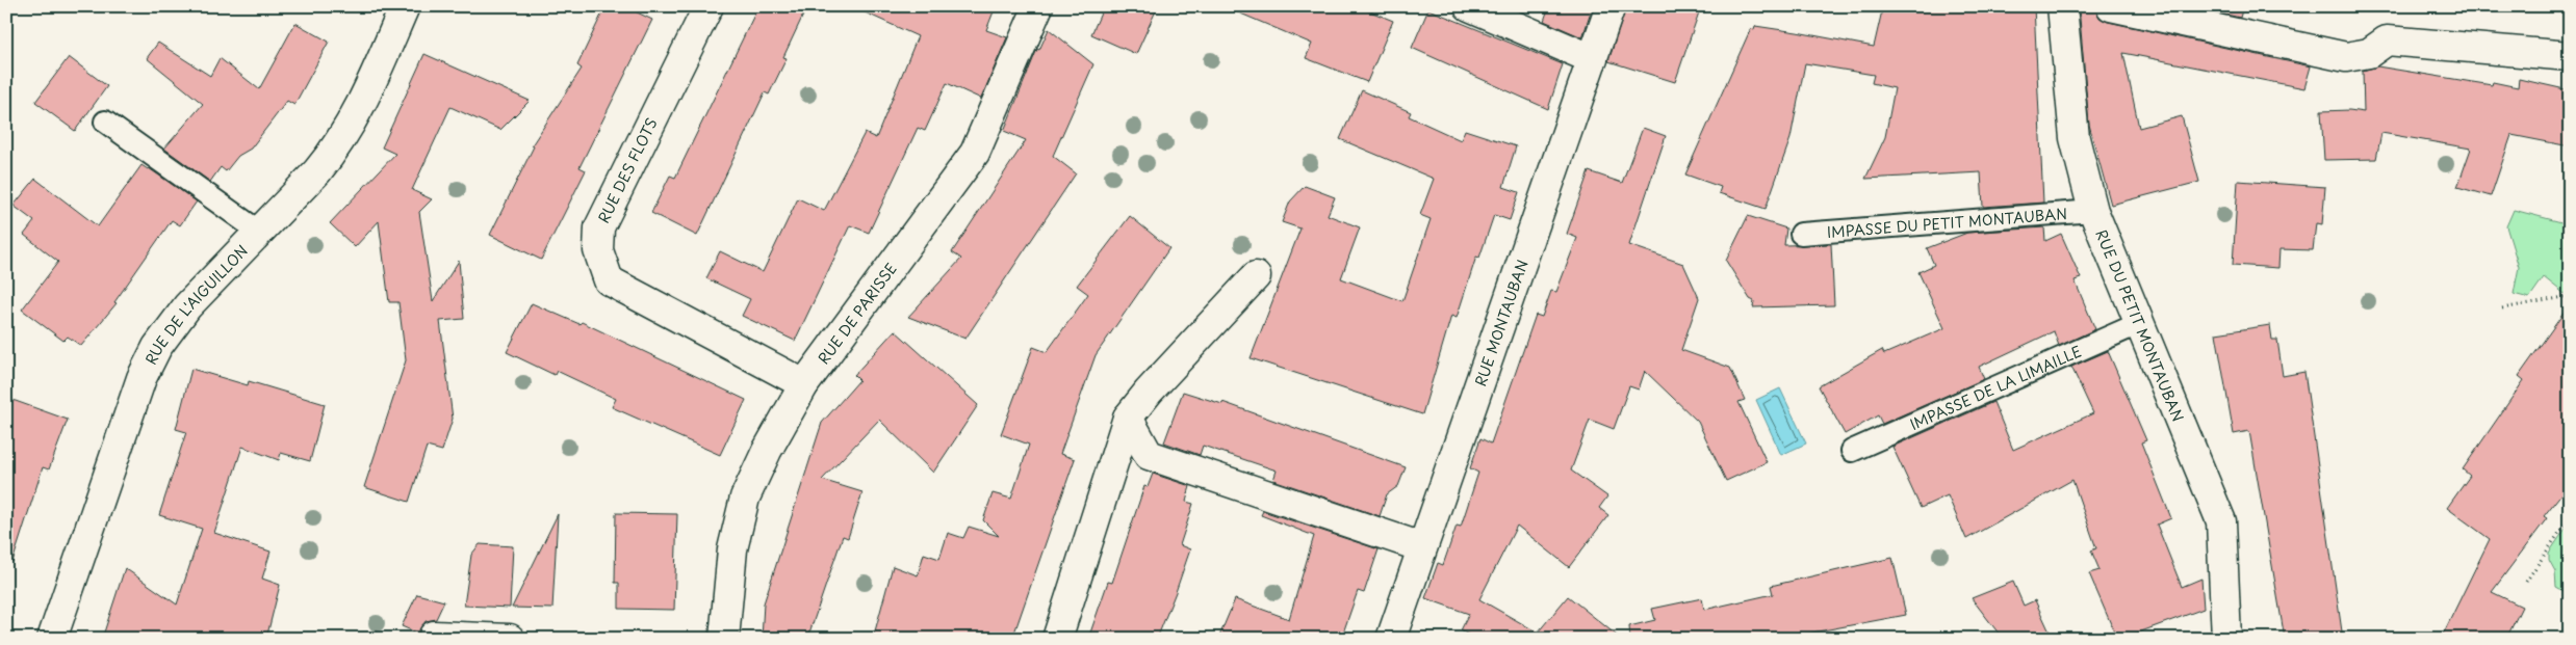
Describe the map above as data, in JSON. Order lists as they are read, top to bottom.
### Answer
{
  "streets": {
    "street": [
      "RUE DES FLOTS",
      "RUE DE L'AIGUILLON",
      "RUE DE PARISSE",
      "RUE MONTAUBAN",
      "RUE DU PETIT MONTAUBAN"
    ],
    "lane": ["IMPASSE DU PETIT MONTAUBAN", "IMPASSE DE LA LIMAILLE"]
  },
  "crossings": [
    ["RUE DES FLOTS", "RUE DE PARISSE"],
    ["IMPASSE DU PETIT MONTAUBAN", "RUE DU PETIT MONTAUBAN"],
    ["RUE DU PETIT MONTAUBAN", "IMPASSE DE LA LIMAILLE"]
  ]
}
